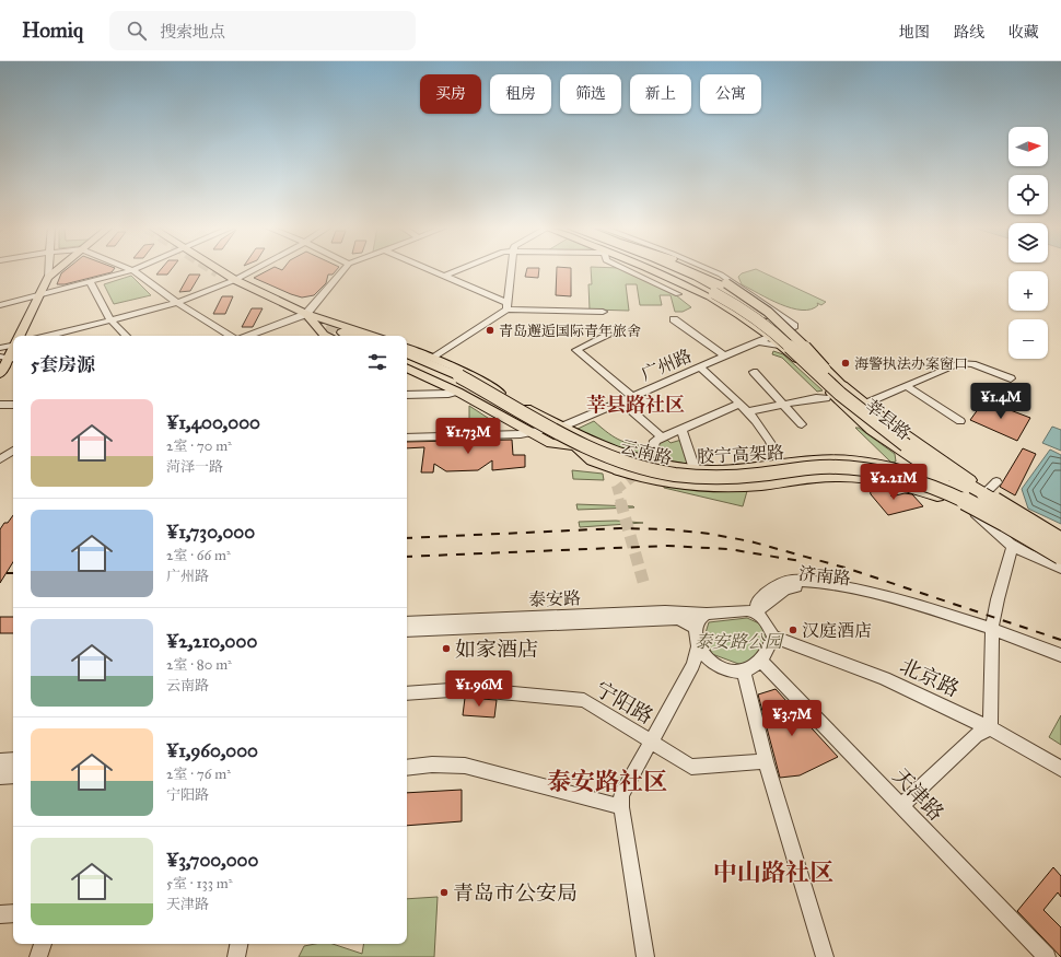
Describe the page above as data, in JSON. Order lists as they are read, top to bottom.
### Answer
{
  "streets": {
    "highway": ["胶宁高架路"],
    "main road": ["莘县路", "云南路"],
    "street": [
      "广州路",
      "济南路",
      "泰安路",
      "北京路",
      "宁阳路",
      "天津路"
    ]
  },
  "crossings": [
    ["广州路", "莘县路"],
    ["广州路", "云南路"],
    ["莘县路", "云南路"],
    ["云南路", "胶宁高架路"],
    ["济南路", "泰安路"],
    ["济南路", "北京路"],
    ["济南路", "天津路"],
    ["泰安路", "北京路"],
    ["泰安路", "天津路"],
    ["北京路", "天津路"]
  ],
  "districts": ["莘县路社区", "泰安路社区", "中山路社区"],
  "parks": ["泰安路公园"],
  "places": [
    "青岛邂逅国际青年旅舍",
    "海警执法办案窗口",
    "汉庭酒店",
    "如家酒店",
    "青岛市公安局"
  ],
  "north": "right",
  "page": {
    "header": "Homiq",
    "search": "搜索地点",
    "nav": ["地图", "路线", "收藏"],
    "chip": [
      "买房",
      "租房",
      "筛选",
      "新上",
      "公寓"
    ],
    "map_buttons": ["+", "−"],
    "heading": "5套房源",
    "price": [
      "¥1.4M",
      "¥1.73M",
      "¥2.21M",
      "¥1.96M",
      "¥3.7M"
    ],
    "list": [
      {
        "name": "¥1,400,000",
        "note": "2室 · 70 m² · 菏泽一路"
      },
      {
        "name": "¥1,730,000",
        "note": "2室 · 66 m² · 广州路"
      },
      {
        "name": "¥2,210,000",
        "note": "2室 · 80 m² · 云南路"
      },
      {
        "name": "¥1,960,000",
        "note": "2室 · 76 m² · 宁阳路"
      },
      {
        "name": "¥3,700,000",
        "note": "5室 · 133 m² · 天津路"
      }
    ]
  }
}
